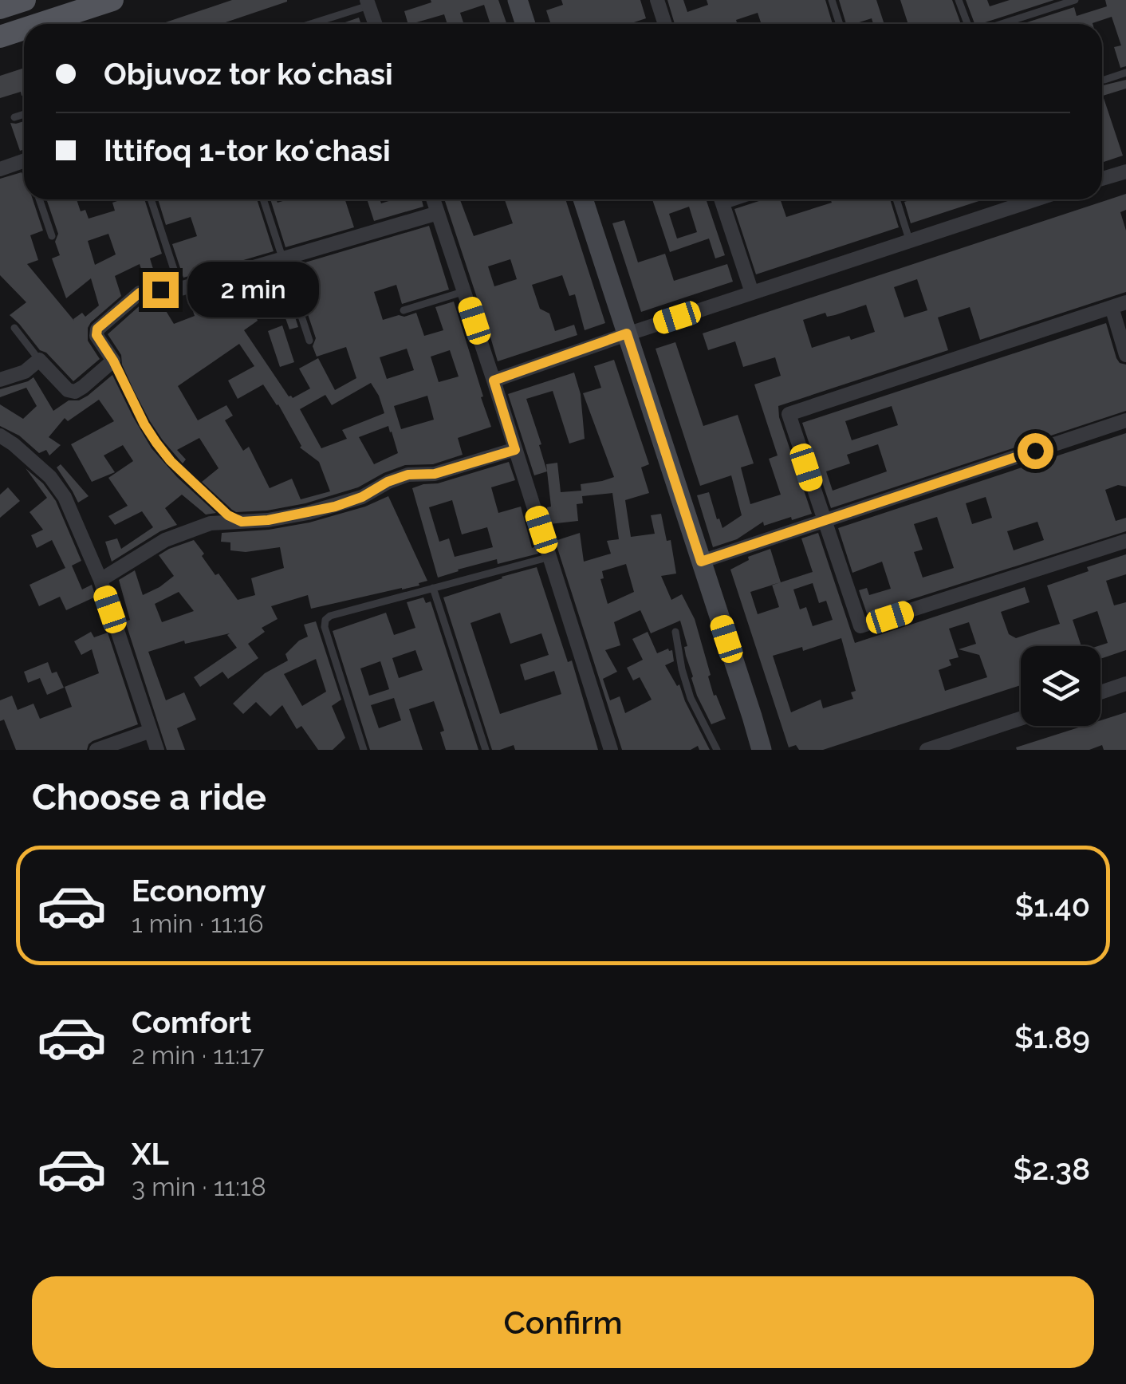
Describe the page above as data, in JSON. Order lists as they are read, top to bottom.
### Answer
{
  "page": {
    "banner": ["Objuvoz tor koʻchasi", "Ittifoq 1-tor koʻchasi"],
    "bubble": "2 min",
    "heading": "Choose a ride",
    "list": [
      {
        "name": "Economy",
        "note": "1 min · 11:16",
        "value": "$1.40"
      },
      {
        "name": "Comfort",
        "note": "2 min · 11:17",
        "value": "$1.89"
      },
      {
        "name": "XL",
        "note": "3 min · 11:18",
        "value": "$2.38"
      }
    ],
    "buttons": "Confirm"
  }
}
